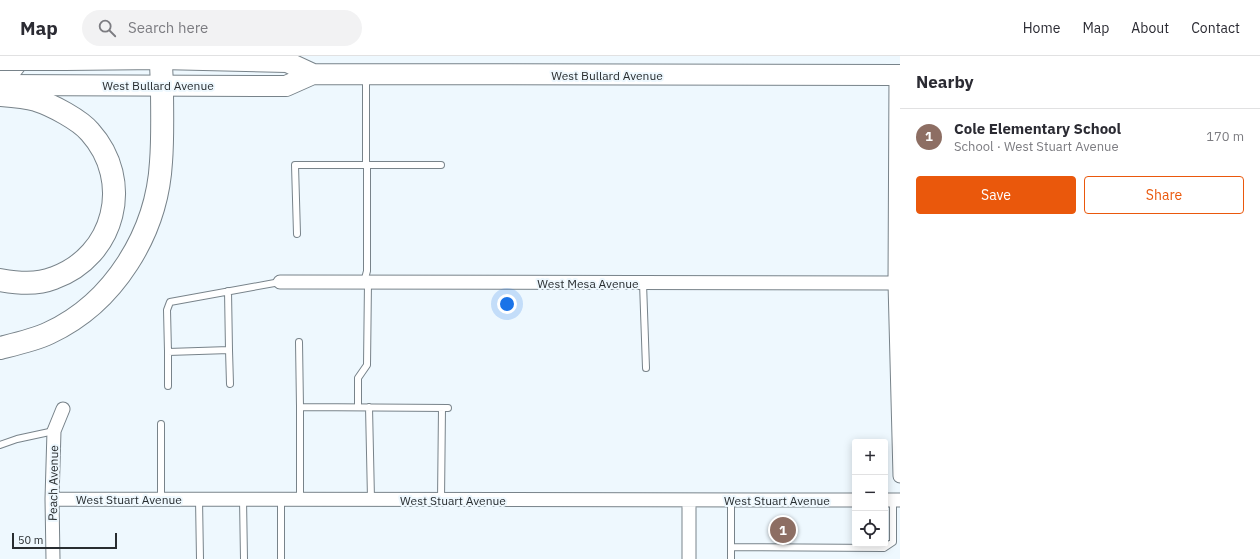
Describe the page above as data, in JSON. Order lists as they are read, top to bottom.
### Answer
{
  "streets": {
    "main road": ["West Bullard Avenue"],
    "street": ["West Mesa Avenue", "Peach Avenue", "West Stuart Avenue"]
  },
  "crossings": [
    ["Peach Avenue", "West Stuart Avenue"]
  ],
  "scale_bar": "50 m",
  "page": {
    "header": "Map",
    "search": "Search here",
    "nav": [
      "Home",
      "Map",
      "About",
      "Contact"
    ],
    "heading": "Nearby",
    "list": [
      {
        "mark": "1",
        "name": "Cole Elementary School",
        "note": "School · West Stuart Avenue",
        "value": "170 m"
      }
    ],
    "buttons": ["Save", "Share"],
    "map_buttons": ["+", "−"],
    "pins": "1",
    "scale": "50 m"
  }
}
